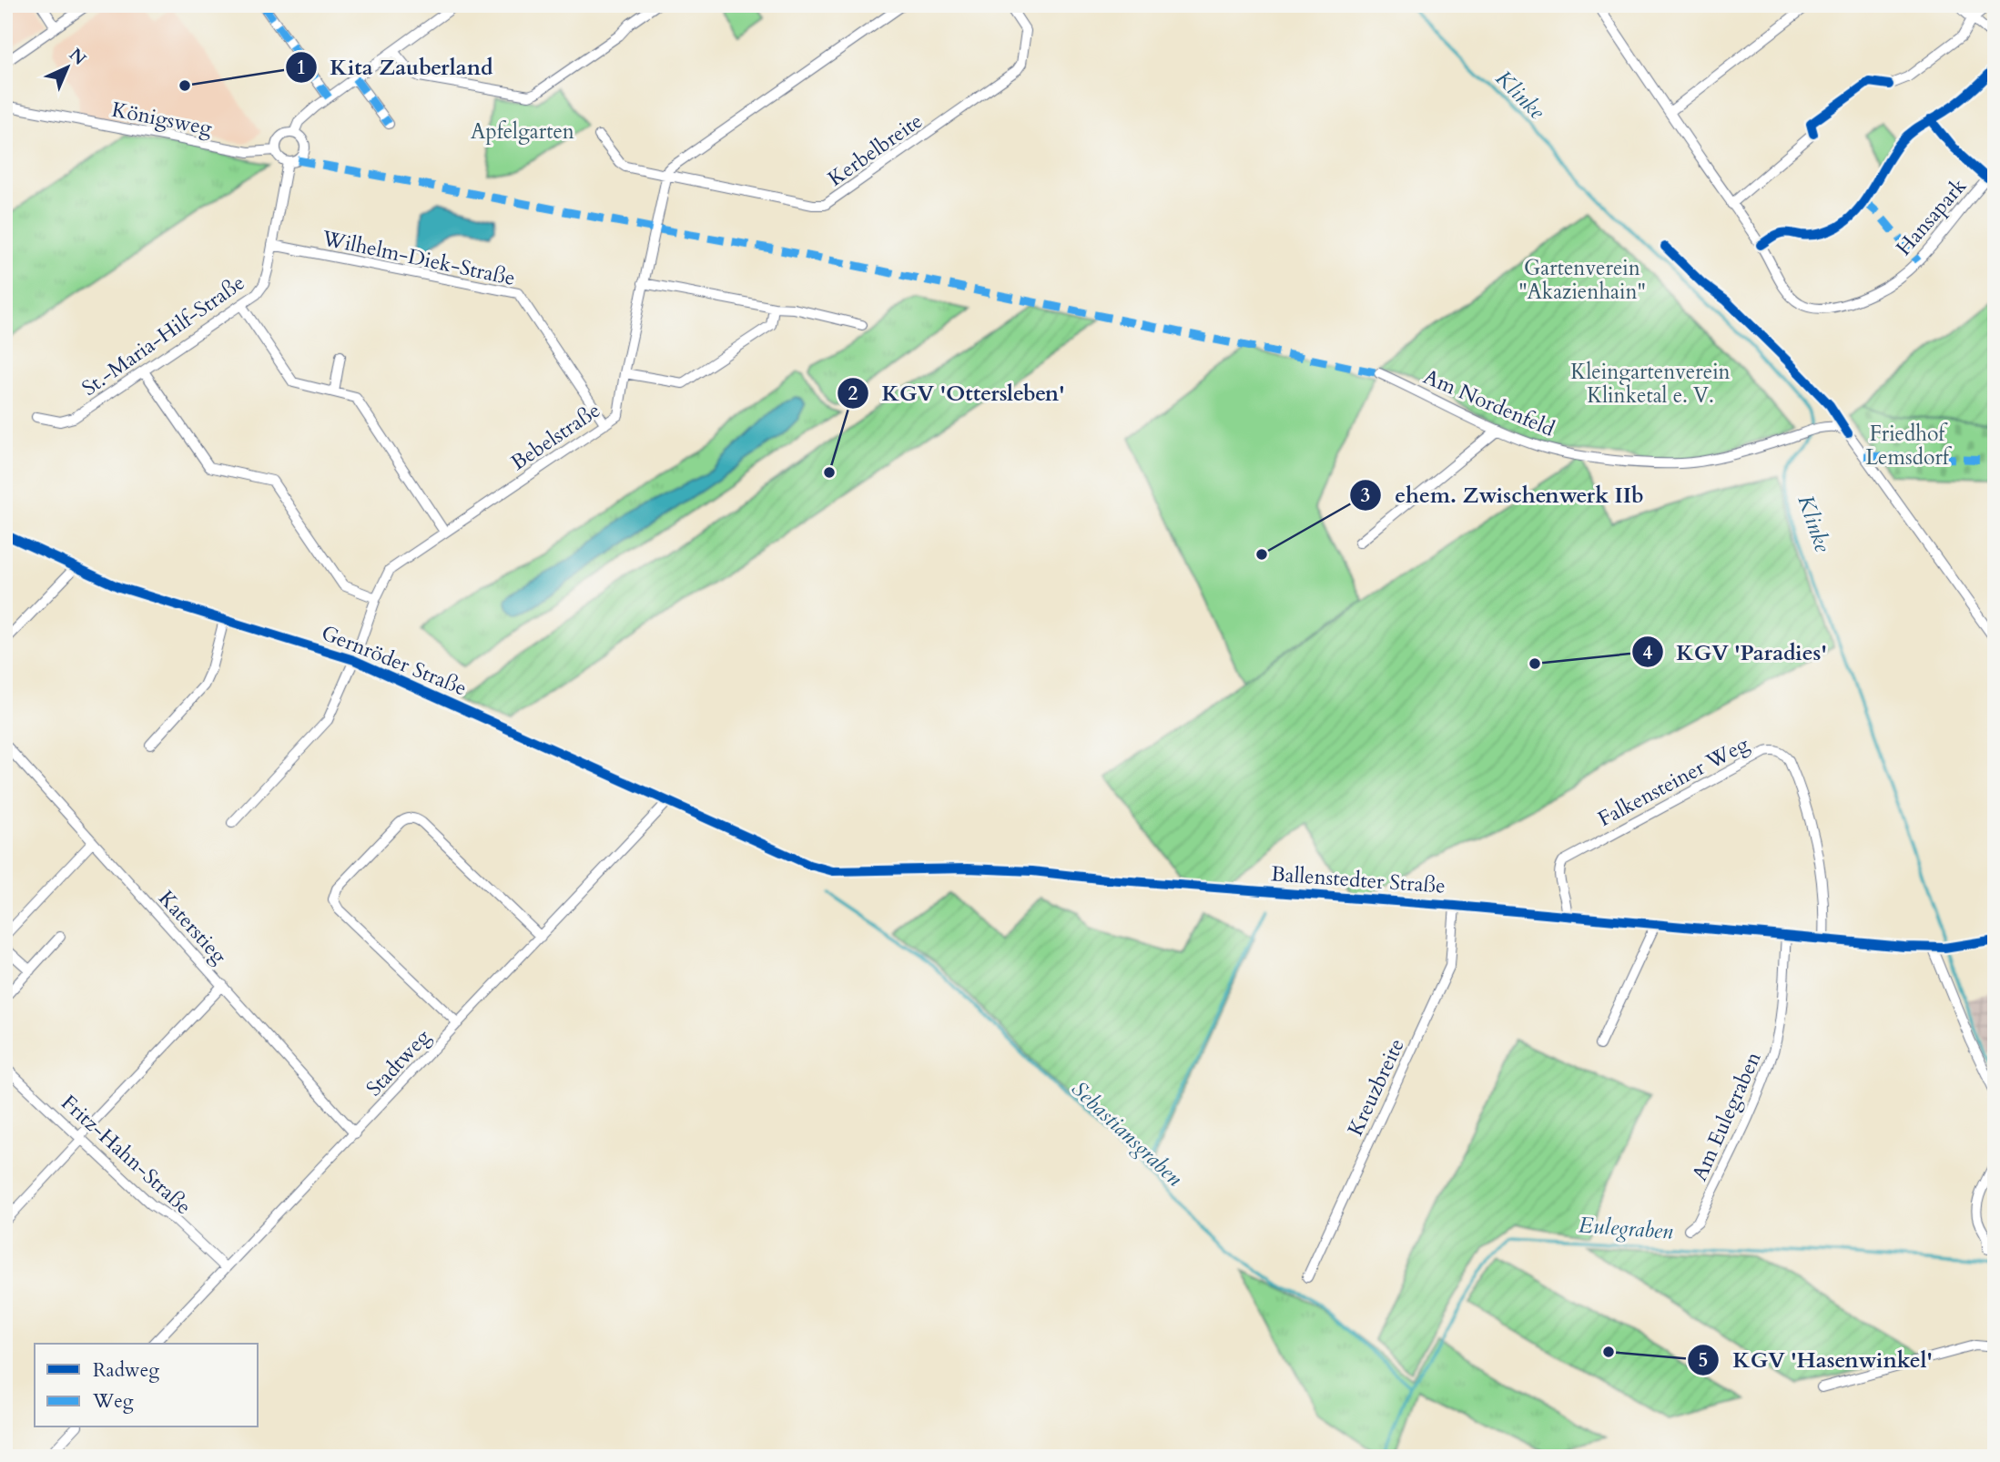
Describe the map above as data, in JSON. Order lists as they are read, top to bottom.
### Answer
{
  "streets": {
    "street": [
      "Königsweg",
      "Kerbelbreite",
      "Hansapark",
      "Wilhelm-Diek-Straße",
      "St.-Maria-Hilf-Straße",
      "Am Nordenfeld",
      "Bebelstraße",
      "Gernröder Straße",
      "Falkensteiner Weg",
      "Ballenstedter Straße",
      "Katerstieg",
      "Stadtweg",
      "Kreuzbreite",
      "Am Eulegraben",
      "Fritz-Hahn-Straße"
    ]
  },
  "crossings": [
    ["Königsweg", "St.-Maria-Hilf-Straße"],
    ["Kerbelbreite", "Bebelstraße"],
    ["Wilhelm-Diek-Straße", "St.-Maria-Hilf-Straße"],
    ["Wilhelm-Diek-Straße", "Bebelstraße"],
    ["Bebelstraße", "Gernröder Straße"],
    ["Gernröder Straße", "Ballenstedter Straße"],
    ["Gernröder Straße", "Stadtweg"],
    ["Falkensteiner Weg", "Ballenstedter Straße"],
    ["Ballenstedter Straße", "Kreuzbreite"],
    ["Ballenstedter Straße", "Am Eulegraben"],
    ["Katerstieg", "Stadtweg"],
    ["Stadtweg", "Fritz-Hahn-Straße"]
  ],
  "water": ["Klinke", "Sebastiansgraben", "Eulegraben"],
  "parks": [
    "Apfelgarten",
    "Gartenverein \"Akazienhain\"",
    "Kleingartenverein Klinketal e. V.",
    "Friedhof Lemsdorf"
  ],
  "places": [
    "Kita Zauberland",
    "KGV 'Ottersleben'",
    "ehem. Zwischenwerk IIb",
    "KGV 'Paradies'",
    "KGV 'Hasenwinkel'"
  ],
  "legend": ["Radweg", "Weg"],
  "north": "top right"
}
